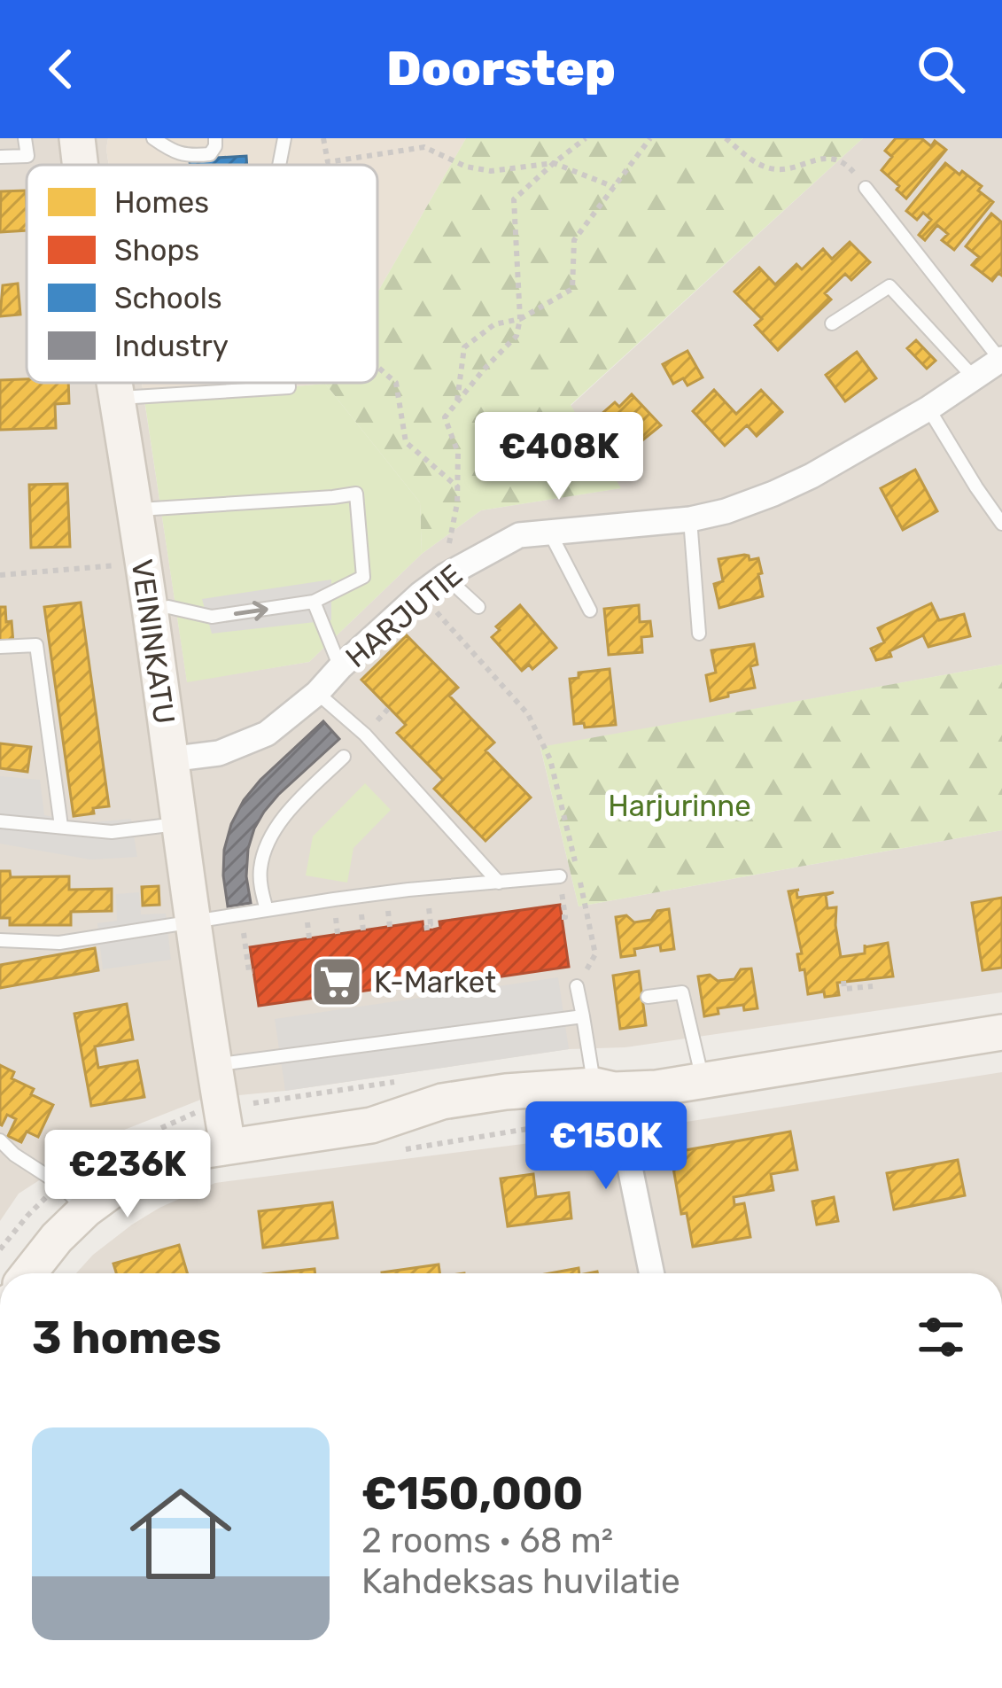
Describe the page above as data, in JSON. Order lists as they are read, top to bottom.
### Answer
{
  "streets": {
    "street": ["HARJUTIE", "VEININKATU"]
  },
  "crossings": [
    ["HARJUTIE", "VEININKATU"]
  ],
  "parks": ["Harjurinne"],
  "places": {
    "supermarket": ["K-Market"]
  },
  "legend": [
    "Homes",
    "Shops",
    "Schools",
    "Industry"
  ],
  "page": {
    "header": "Doorstep",
    "price": ["€408K", "€150K", "€236K"],
    "heading": "3 homes",
    "list": [
      {
        "name": "€150,000",
        "note": "2 rooms · 68 m² · Kahdeksas huvilatie"
      }
    ]
  }
}
